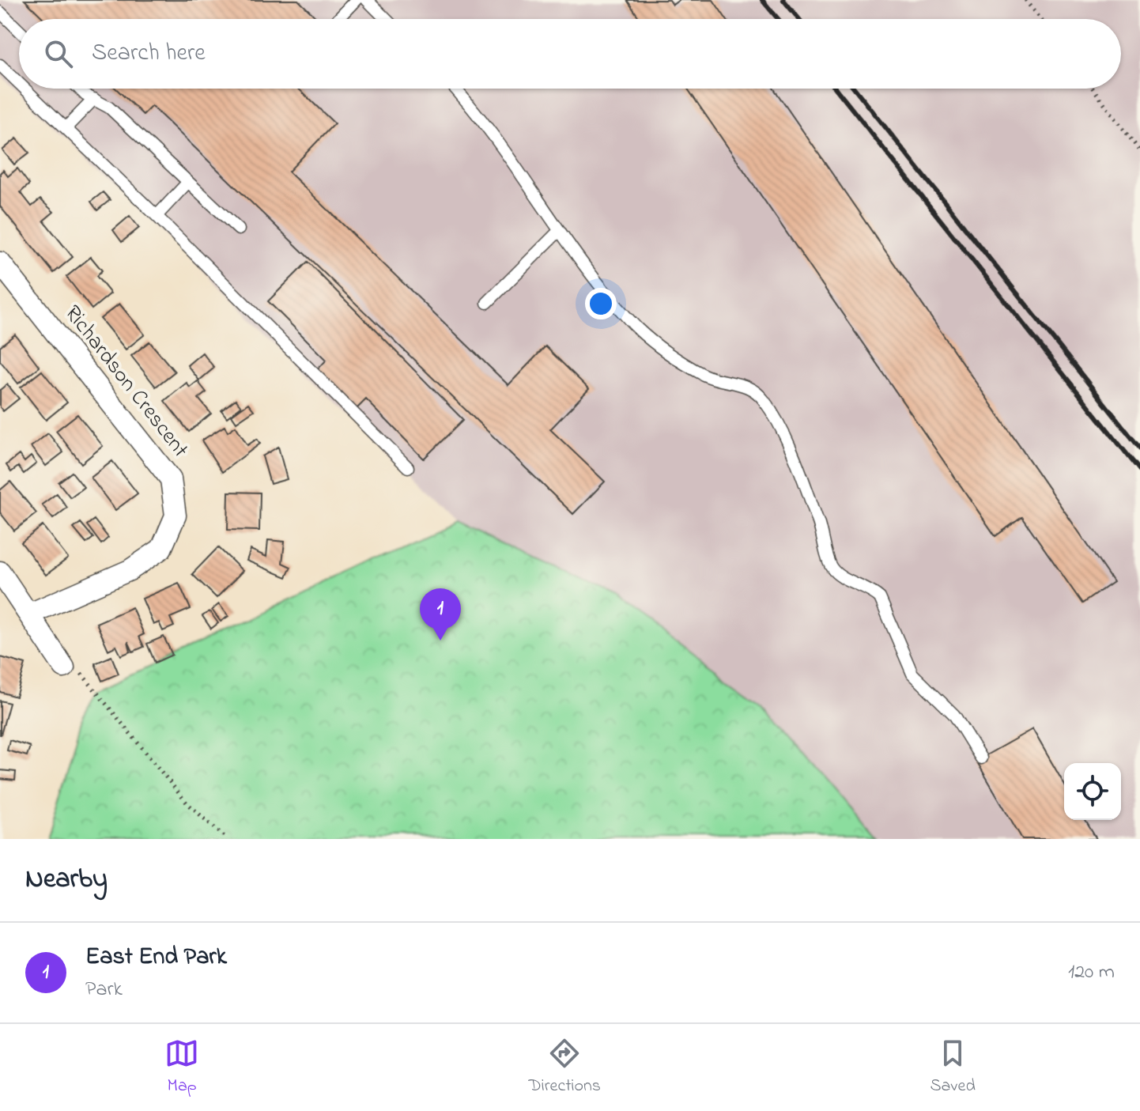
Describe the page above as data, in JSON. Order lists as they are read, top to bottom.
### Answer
{
  "streets": {
    "street": ["Richardson Crescent"]
  },
  "page": {
    "search": "Search here",
    "pins": "1",
    "heading": "Nearby",
    "list": [
      {
        "mark": "1",
        "name": "East End Park",
        "note": "Park",
        "value": "120 m"
      }
    ],
    "nav": ["Map", "Directions", "Saved"]
  }
}
